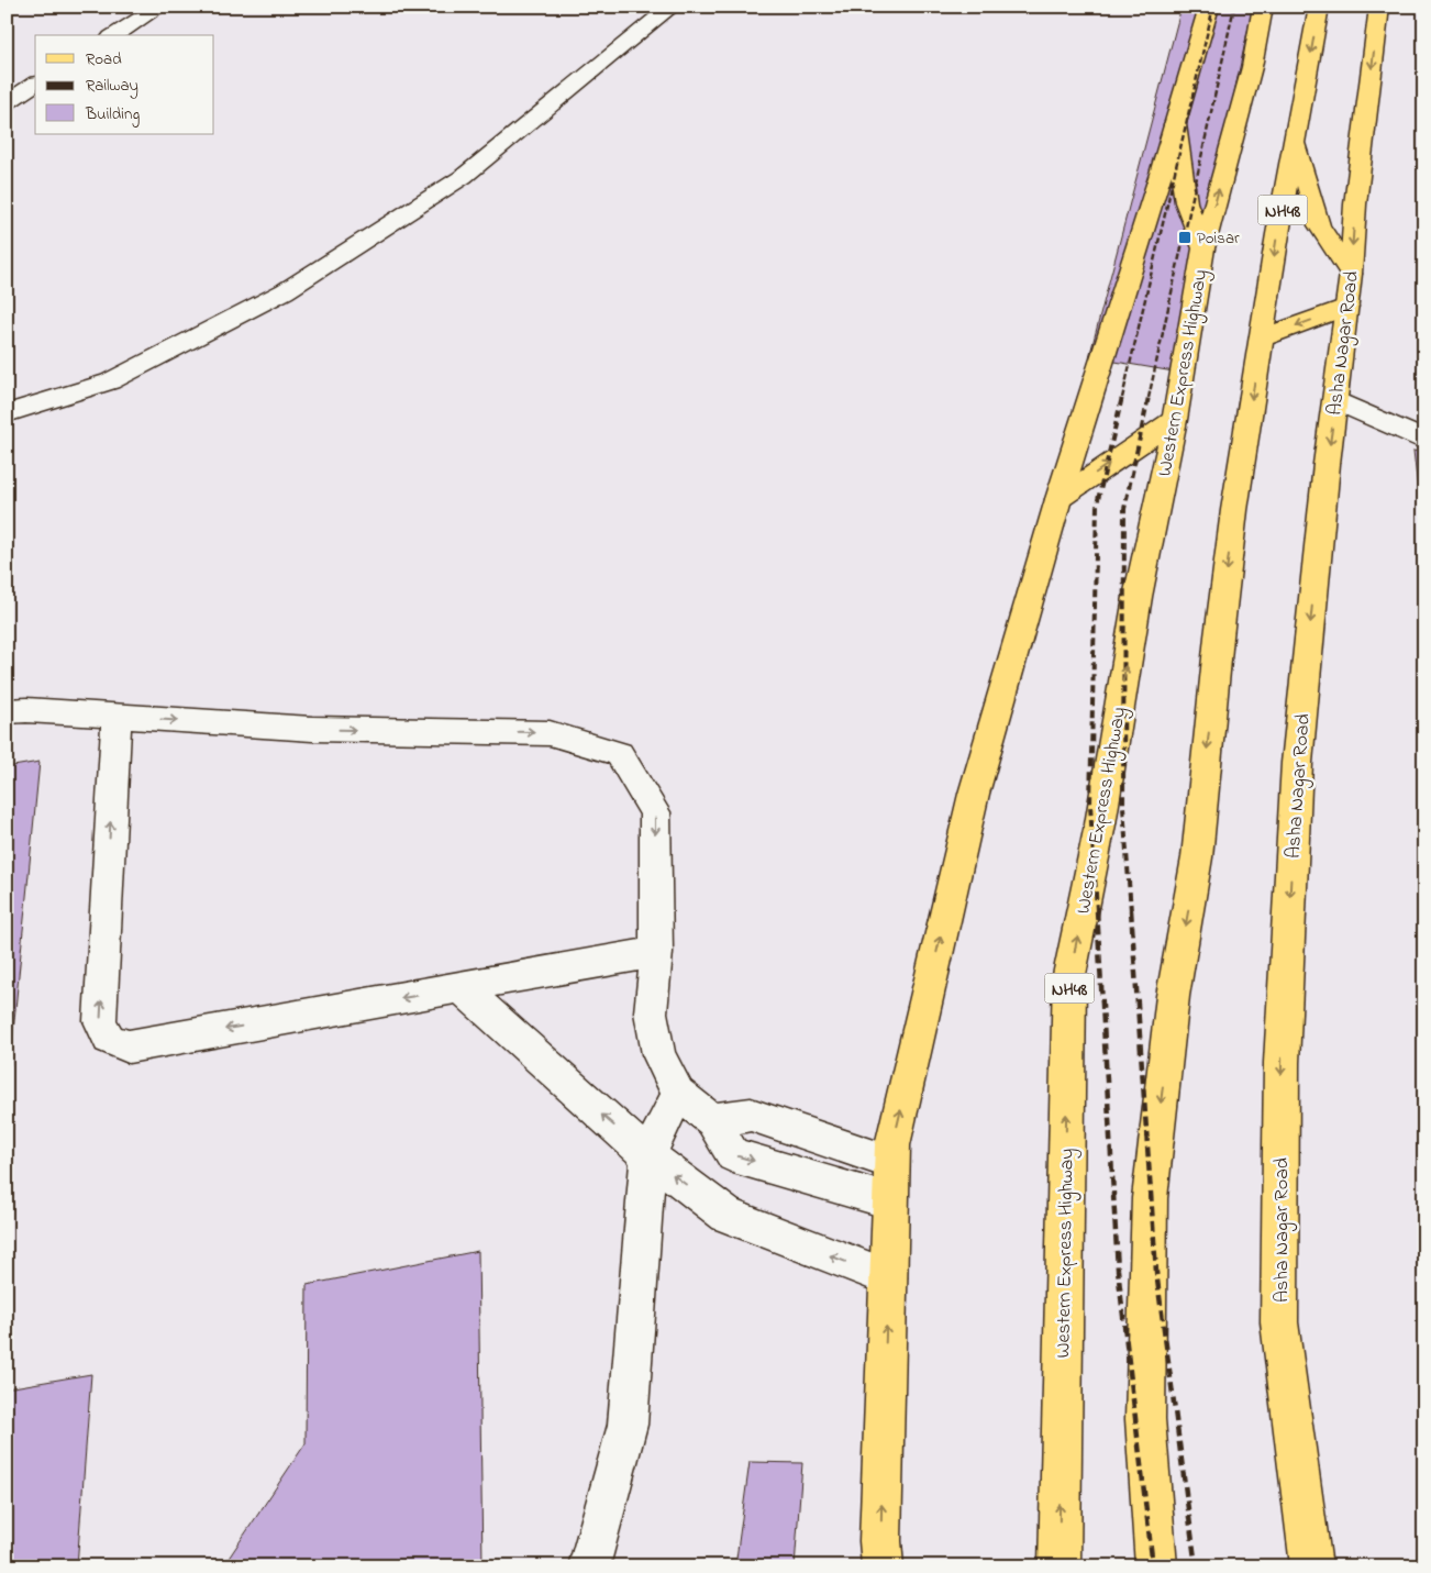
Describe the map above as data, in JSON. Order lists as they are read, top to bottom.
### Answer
{
  "streets": {
    "main road": ["NH48", "Asha Nagar Road", "Western Express Highway"]
  },
  "places": {
    "transit": ["Poisar"]
  },
  "legend": ["Road", "Railway", "Building"]
}
